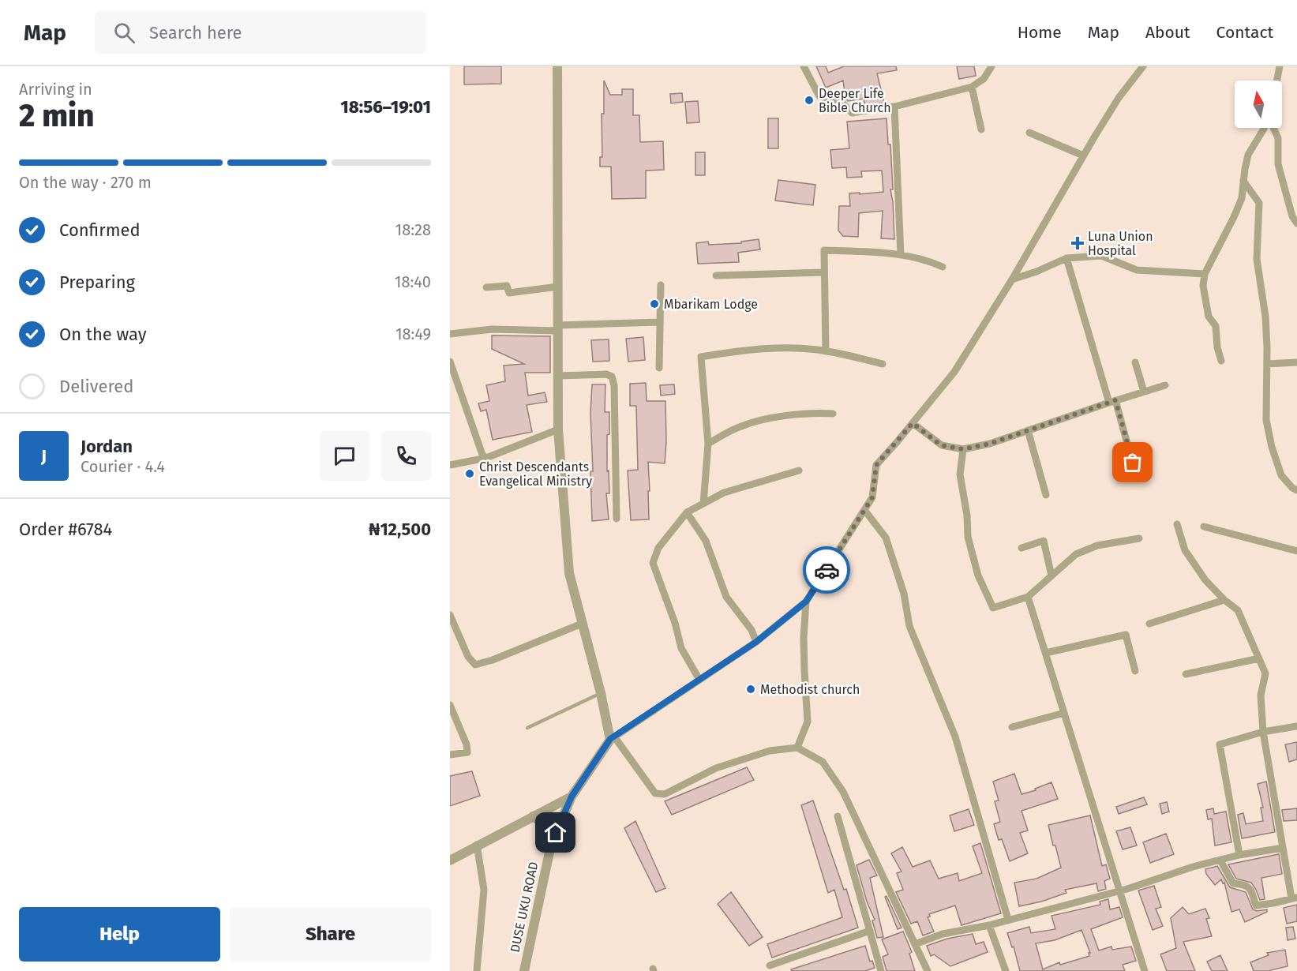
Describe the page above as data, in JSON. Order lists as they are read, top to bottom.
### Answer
{
  "streets": {
    "street": ["DUSE UKU ROAD"]
  },
  "places": {
    "other": [
      "Deeper Life Bible Church",
      "Mbarikam Lodge",
      "Christ Descendants Evangelical Ministry",
      "Methodist church"
    ],
    "health": ["Luna Union Hospital"]
  },
  "north": "top",
  "page": {
    "header": "Map",
    "search": "Search here",
    "nav": [
      "Home",
      "Map",
      "About",
      "Contact"
    ],
    "heading": ["2 min", "Arriving in", "18:56–19:01"],
    "panel": [
      "Jordan",
      "Courier · 4.4",
      "Order #6784",
      "₦12,500"
    ],
    "bar": "On the way · 270 m",
    "list": [
      ["Confirmed", "18:28"],
      ["Preparing", "18:40"],
      ["On the way", "18:49"],
      "Delivered"
    ],
    "round": "J",
    "buttons": ["Help", "Share"]
  }
}
